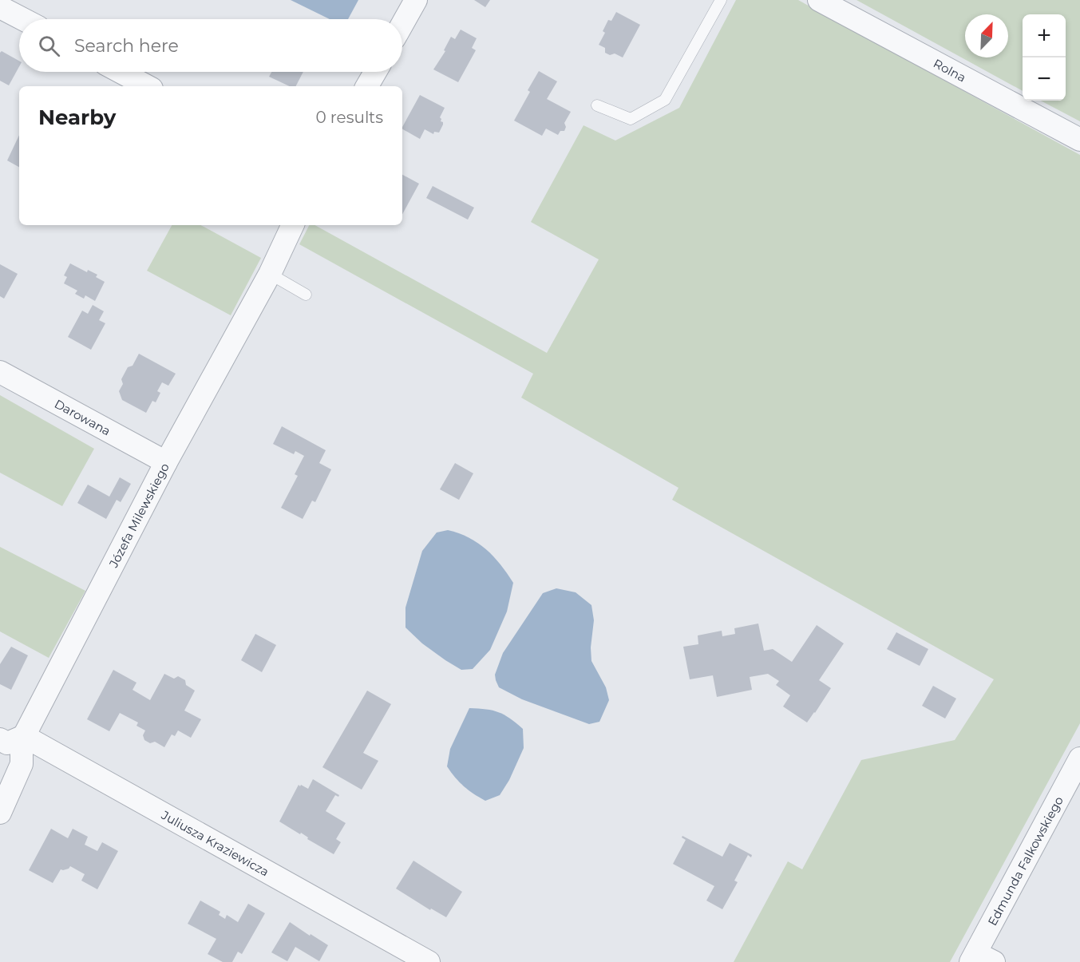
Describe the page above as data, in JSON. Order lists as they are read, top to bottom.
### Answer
{
  "streets": {
    "street": [
      "Rolna",
      "Darowana",
      "Józefa Milewskiego",
      "Juliusza Kraziewicza",
      "Edmunda Falkowskiego"
    ]
  },
  "crossings": [
    ["Darowana", "Józefa Milewskiego"],
    ["Józefa Milewskiego", "Juliusza Kraziewicza"]
  ],
  "north": "top right",
  "page": {
    "map_buttons": ["+", "−"],
    "search": "Search here",
    "heading": ["Nearby", "0 results"]
  }
}
